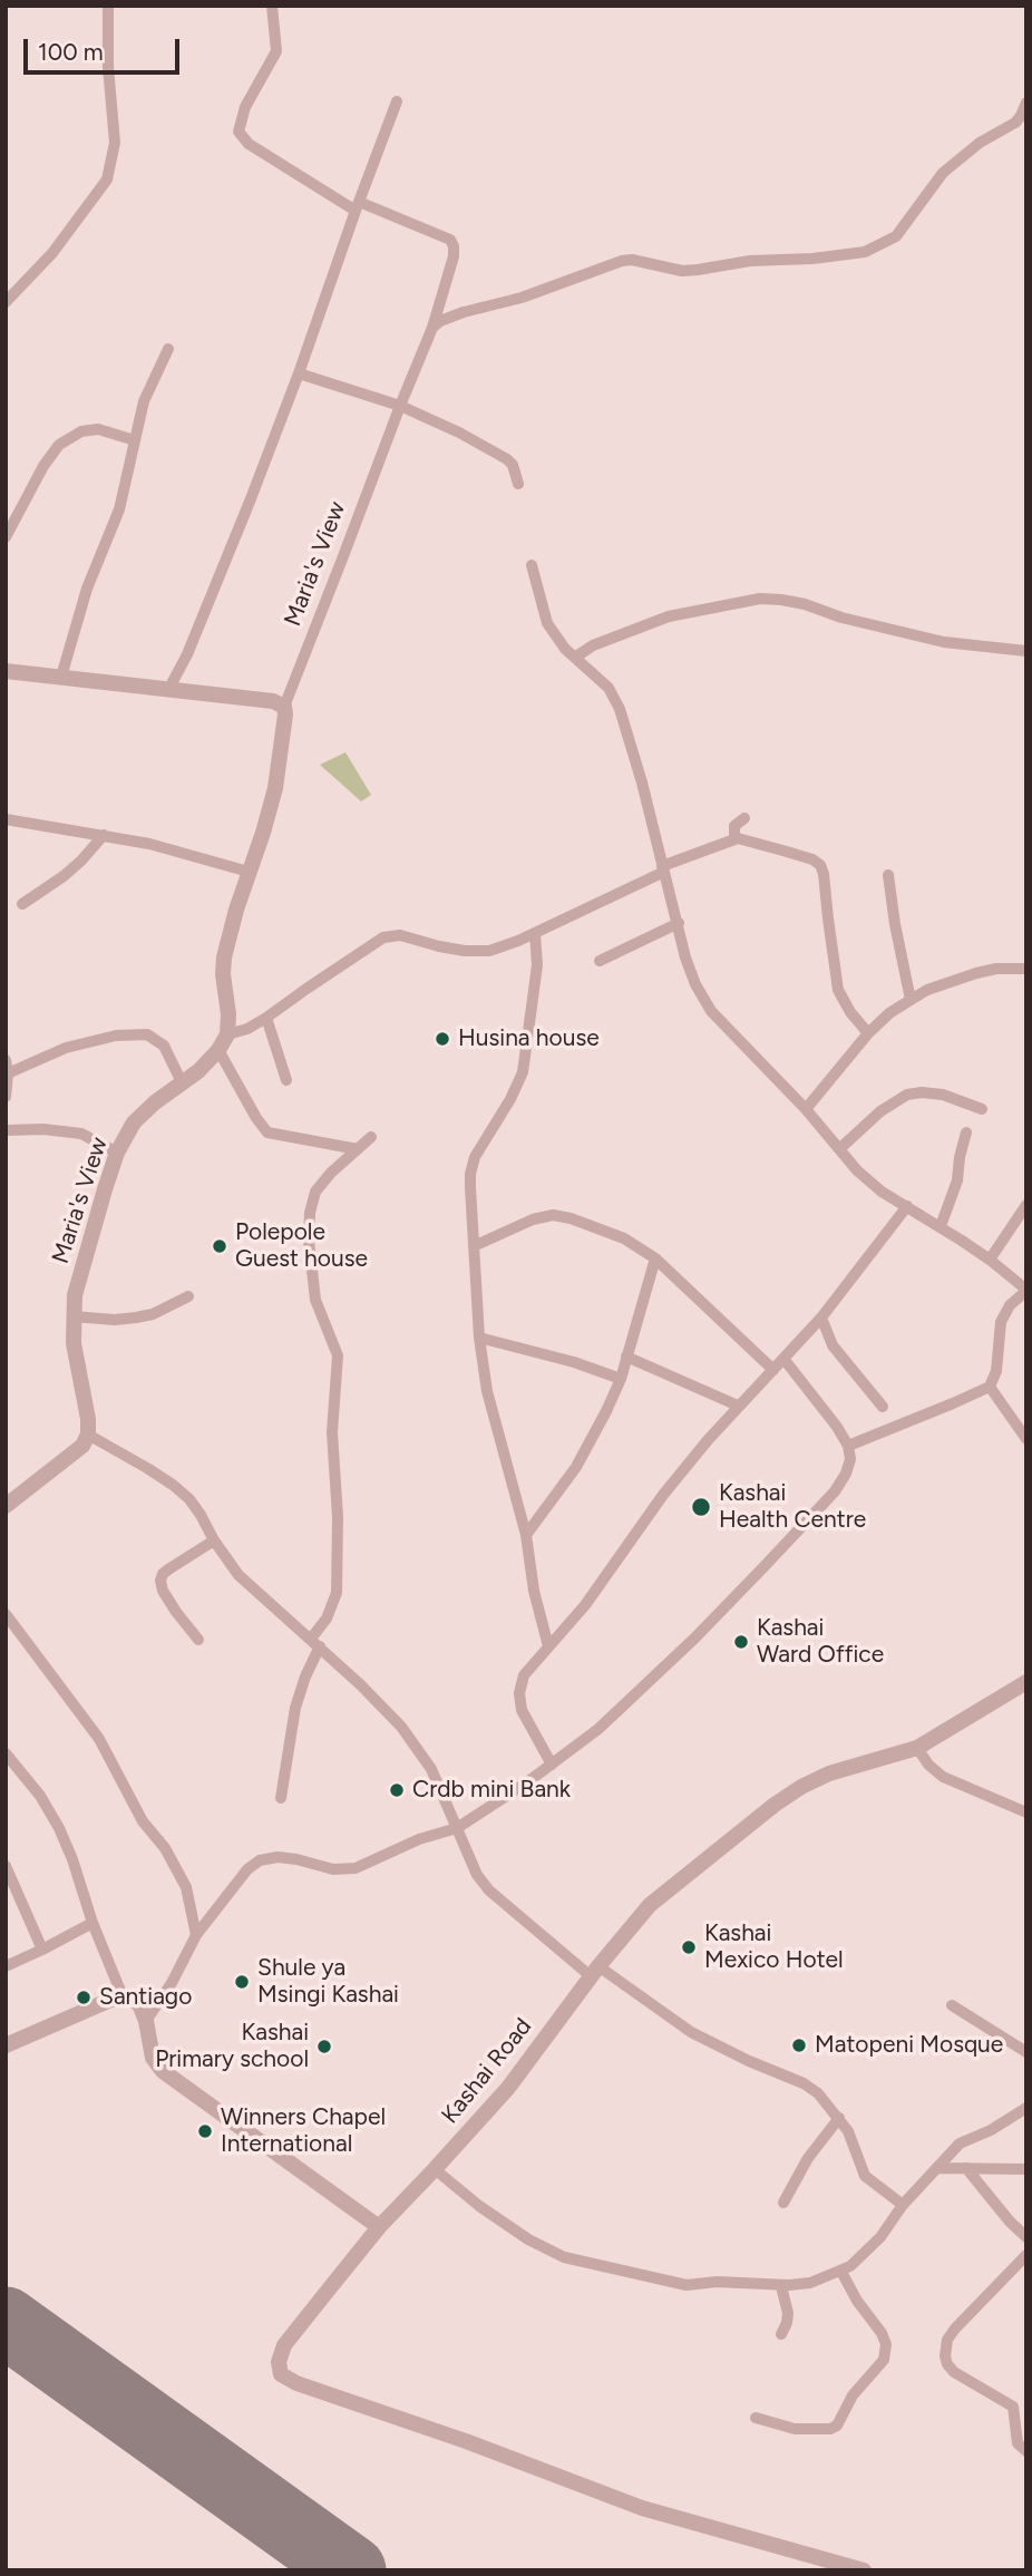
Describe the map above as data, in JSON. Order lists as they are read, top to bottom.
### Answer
{
  "streets": {
    "street": ["Maria's View", "Kashai Road"]
  },
  "places": [
    "Husina house",
    "Polepole Guest house",
    "Kashai Health Centre",
    "Kashai Ward Office",
    "Crdb mini Bank",
    "Kashai Mexico Hotel",
    "Shule ya Msingi Kashai",
    "Santiago",
    "Matopeni Mosque",
    "Kashai Primary school",
    "Winners Chapel International"
  ],
  "scale_bar": "100 m"
}
